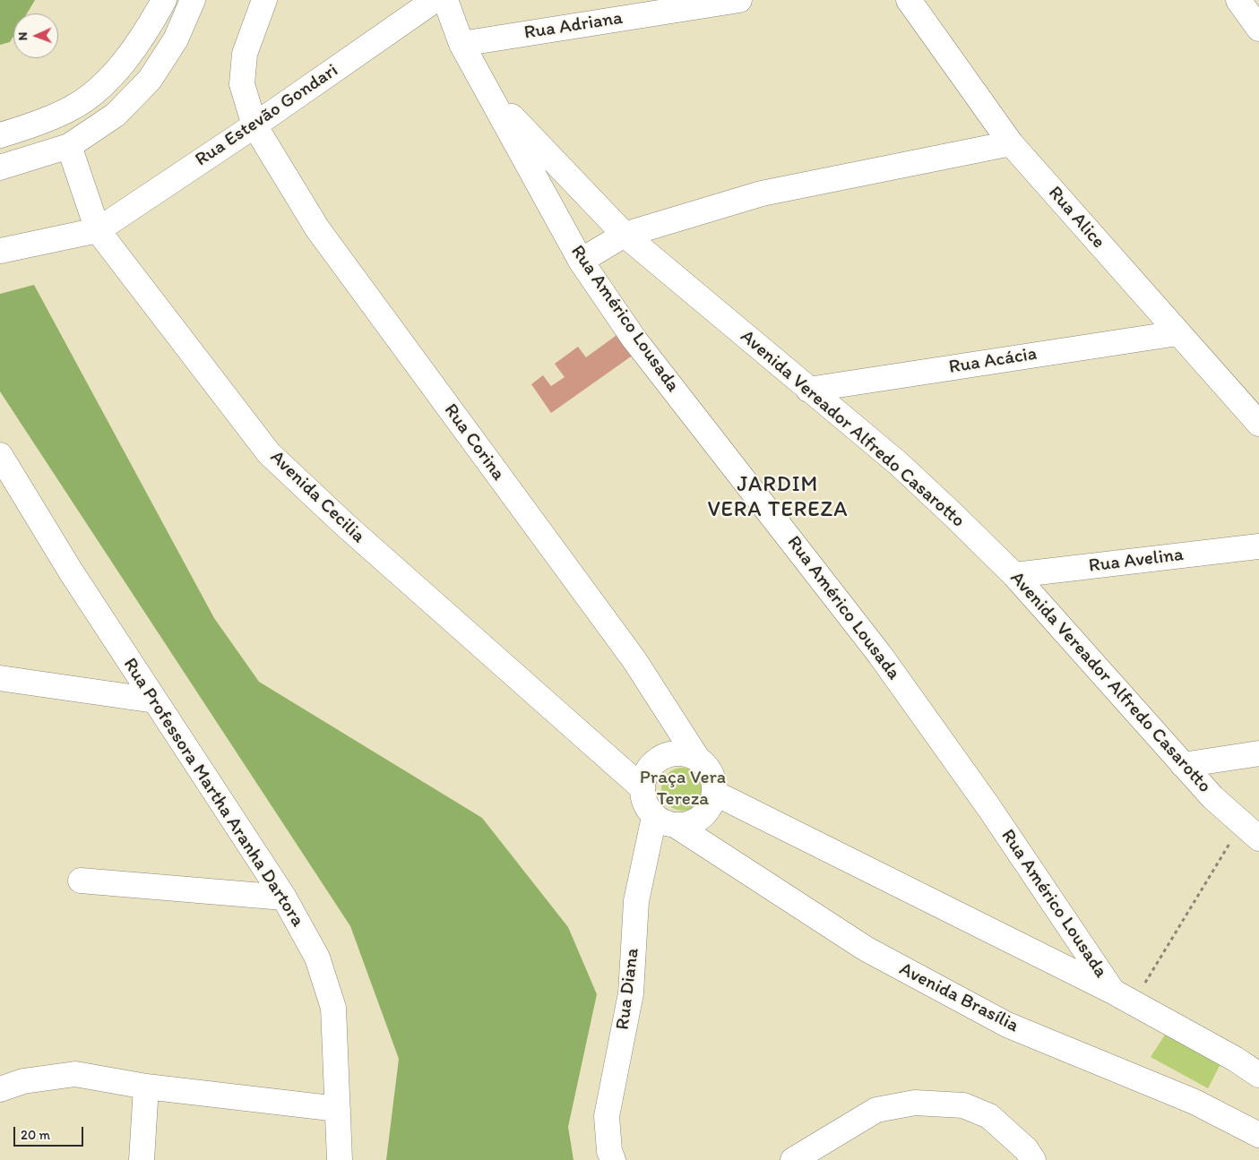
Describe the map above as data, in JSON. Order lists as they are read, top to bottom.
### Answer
{
  "streets": {
    "street": [
      "Rua Adriana",
      "Rua Estevão Gondari",
      "Rua Alice",
      "Rua Américo Lousada",
      "Rua Acácia",
      "Avenida Vereador Alfredo Casarotto",
      "Rua Corina",
      "Avenida Cecilia",
      "Rua Avelina",
      "Rua Professora Martha Aranha Dartora",
      "Rua Diana",
      "Avenida Brasília"
    ]
  },
  "crossings": [
    ["Rua Estevão Gondari", "Rua Corina"],
    ["Rua Estevão Gondari", "Avenida Cecilia"],
    ["Rua Alice", "Rua Acácia"],
    ["Rua Américo Lousada", "Avenida Vereador Alfredo Casarotto"],
    ["Rua Acácia", "Avenida Vereador Alfredo Casarotto"],
    ["Avenida Vereador Alfredo Casarotto", "Rua Avelina"],
    ["Rua Corina", "Avenida Cecilia"],
    ["Rua Corina", "Rua Diana"],
    ["Rua Corina", "Avenida Brasília"],
    ["Avenida Cecilia", "Rua Diana"],
    ["Avenida Cecilia", "Avenida Brasília"],
    ["Rua Diana", "Avenida Brasília"]
  ],
  "districts": ["JARDIM VERA TEREZA"],
  "parks": ["Praça Vera Tereza"],
  "scale_bar": "20 m",
  "north": "left"
}
